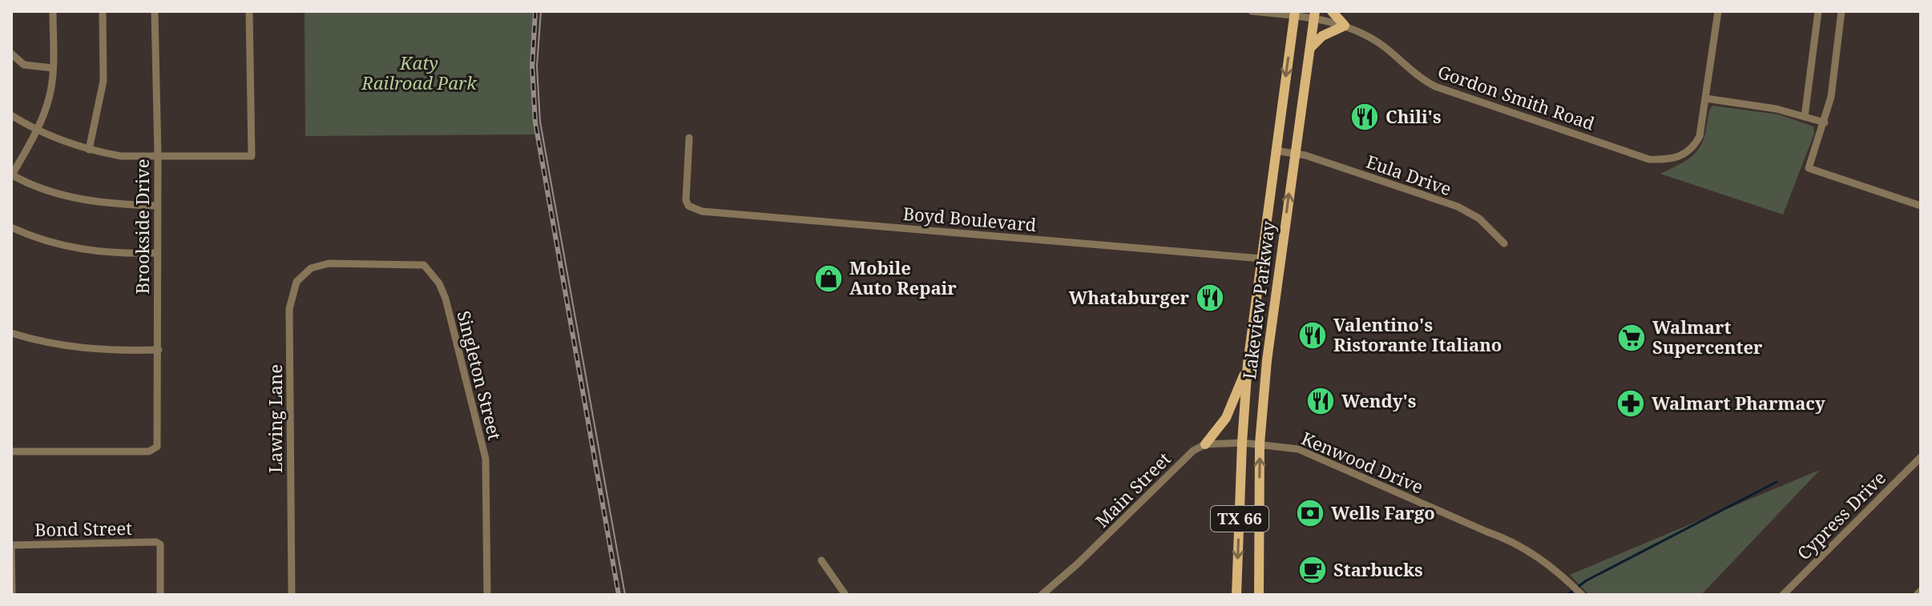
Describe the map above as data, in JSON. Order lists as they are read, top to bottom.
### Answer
{
  "streets": {
    "main road": ["Lakeview Parkway", "TX 66"],
    "street": [
      "Gordon Smith Road",
      "Eula Drive",
      "Boyd Boulevard",
      "Brookside Drive",
      "Singleton Street",
      "Lawing Lane",
      "Kenwood Drive",
      "Main Street",
      "Cypress Drive",
      "Bond Street"
    ]
  },
  "crossings": [
    ["Gordon Smith Road", "Lakeview Parkway"],
    ["Eula Drive", "Lakeview Parkway"],
    ["Boyd Boulevard", "Lakeview Parkway"],
    ["Lakeview Parkway", "Kenwood Drive"],
    ["Singleton Street", "Lawing Lane"]
  ],
  "parks": ["Katy Railroad Park"],
  "places": {
    "restaurant": [
      "Chili's",
      "Whataburger",
      "Valentino's Ristorante Italiano",
      "Wendy's"
    ],
    "shop": ["Mobile Auto Repair"],
    "supermarket": ["Walmart Supercenter"],
    "pharmacy": ["Walmart Pharmacy"],
    "bank": ["Wells Fargo"],
    "cafe": ["Starbucks"]
  }
}
